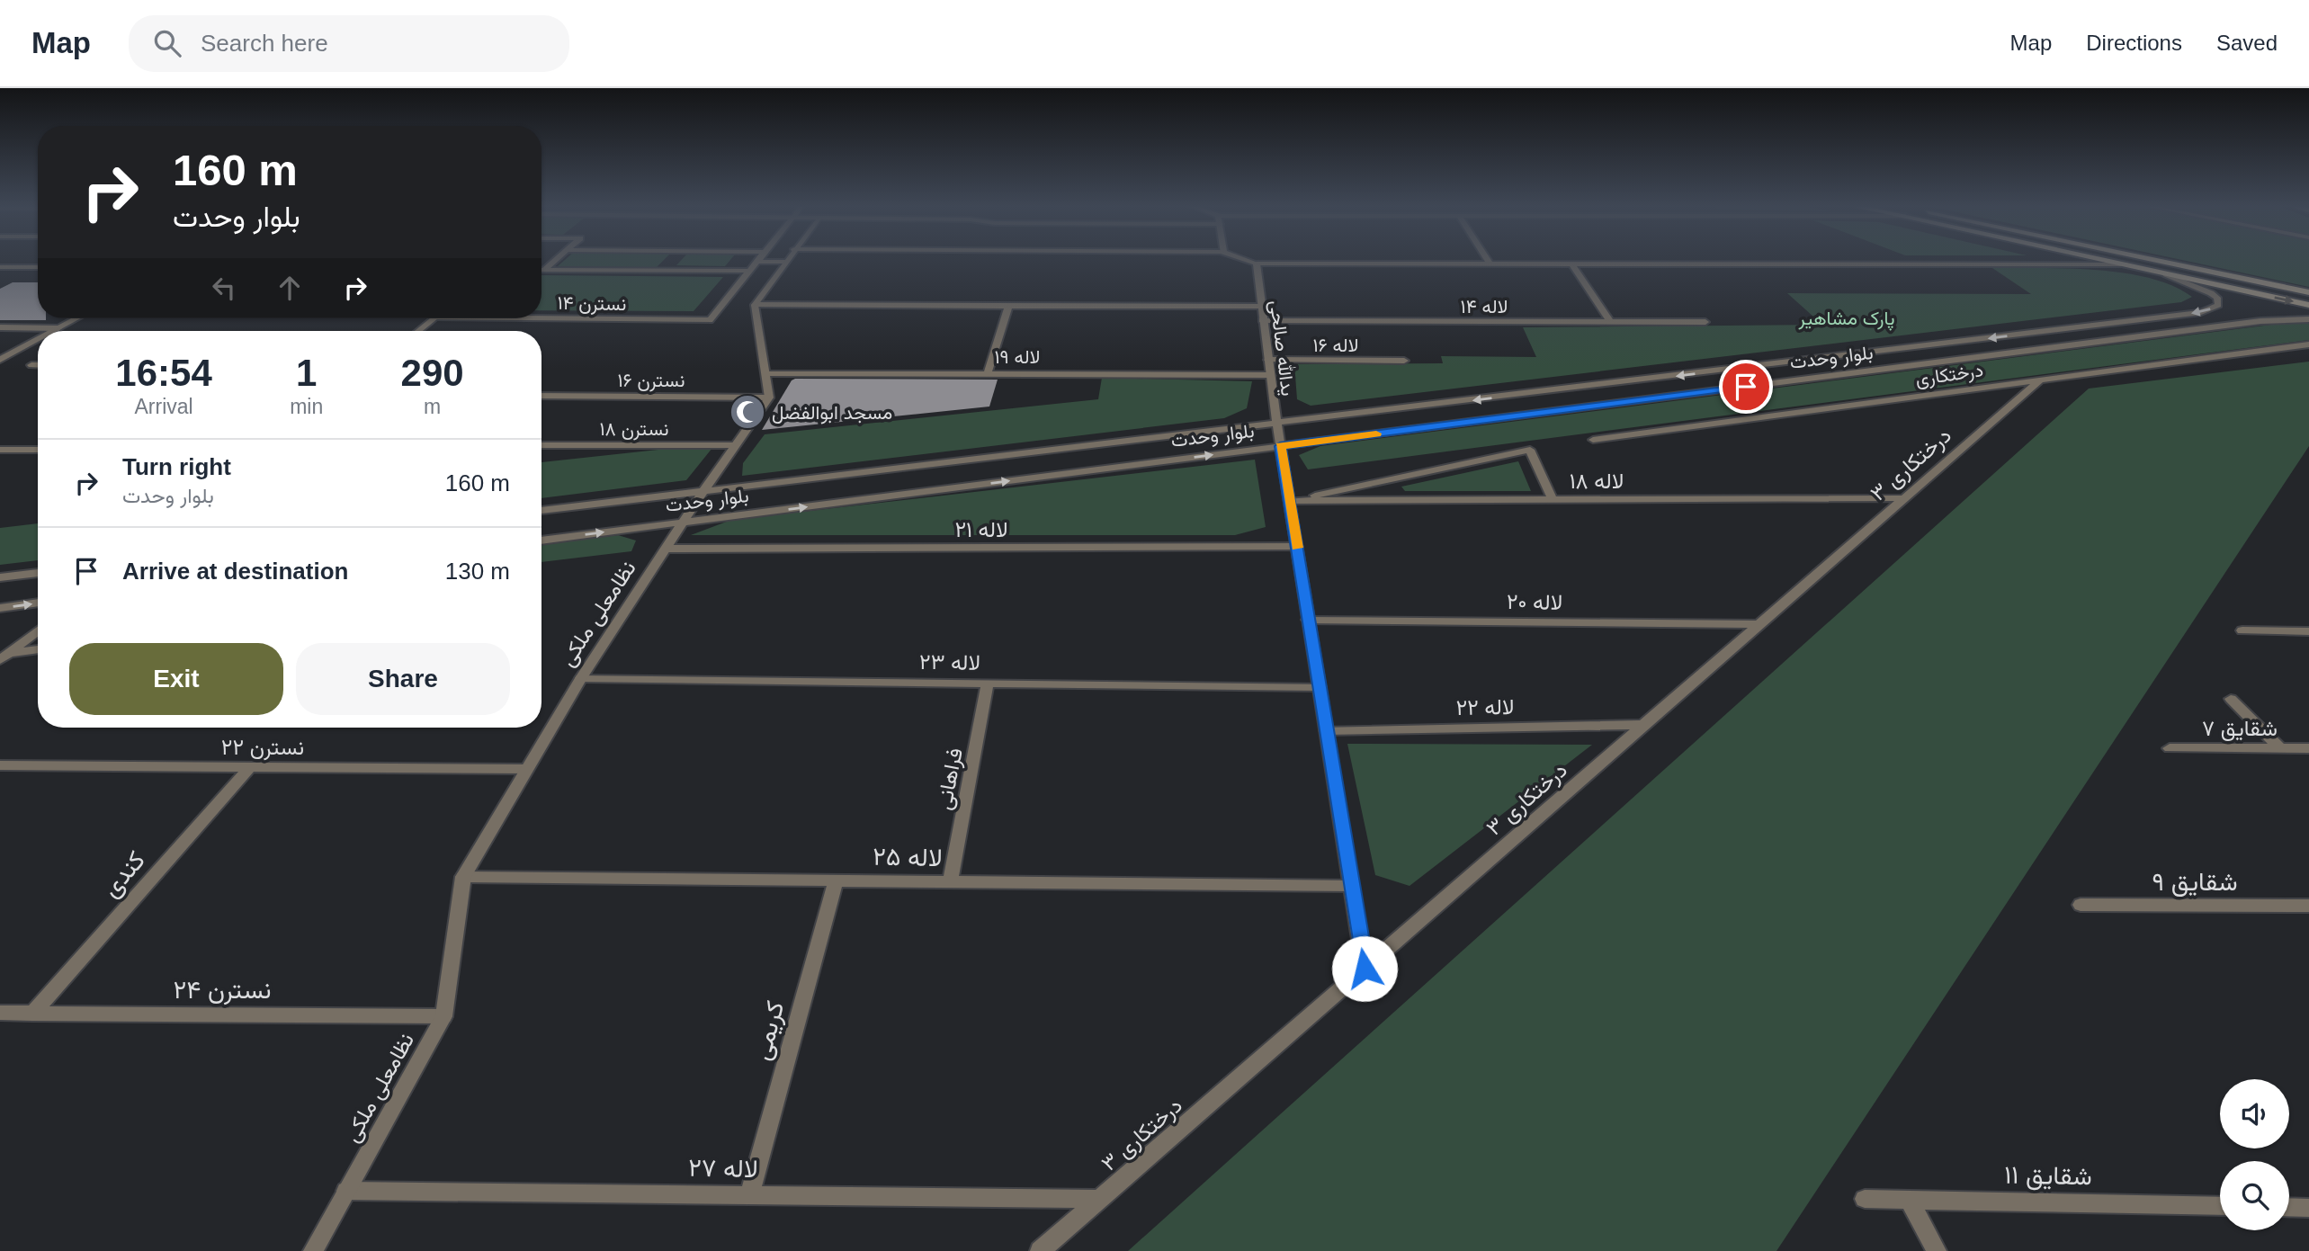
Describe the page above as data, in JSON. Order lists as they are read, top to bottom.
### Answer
{
  "streets": {
    "street": [
      "نسترن ۱۴",
      "لاله ۱۴",
      "لاله ۱۶",
      "یدالله صالحی",
      "لاله ۱۹",
      "بلوار وحدت",
      "درختکاری",
      "نسترن ۱۶",
      "نسترن ۱۸",
      "درختکاری ۳",
      "لاله ۱۸",
      "لاله ۲۱",
      "لاله ۲۰",
      "نظامعلی ملکی",
      "لاله ۲۳",
      "لاله ۲۲",
      "شقایق ۷",
      "نسترن ۲۲",
      "فراهانی",
      "لاله ۲۵",
      "کندی",
      "شقایق ۹",
      "نسترن ۲۴",
      "کریمی",
      "لاله ۲۷",
      "شقایق ۱۱"
    ]
  },
  "crossings": [
    ["لاله ۱۴", "یدالله صالحی"],
    ["لاله ۱۶", "یدالله صالحی"],
    ["یدالله صالحی", "لاله ۱۹"],
    ["یدالله صالحی", "بلوار وحدت"],
    ["یدالله صالحی", "درختکاری ۳"],
    ["یدالله صالحی", "لاله ۱۸"],
    ["یدالله صالحی", "لاله ۲۱"],
    ["یدالله صالحی", "لاله ۲۰"],
    ["یدالله صالحی", "لاله ۲۳"],
    ["یدالله صالحی", "لاله ۲۲"],
    ["یدالله صالحی", "لاله ۲۵"],
    ["بلوار وحدت", "نظامعلی ملکی"],
    ["درختکاری", "درختکاری ۳"],
    ["نسترن ۱۶", "نظامعلی ملکی"],
    ["نسترن ۱۸", "نظامعلی ملکی"],
    ["درختکاری ۳", "لاله ۱۸"],
    ["درختکاری ۳", "لاله ۲۰"],
    ["درختکاری ۳", "لاله ۲۲"],
    ["درختکاری ۳", "لاله ۲۷"],
    ["لاله ۲۱", "نظامعلی ملکی"],
    ["نظامعلی ملکی", "لاله ۲۳"],
    ["نظامعلی ملکی", "نسترن ۲۲"],
    ["نظامعلی ملکی", "لاله ۲۵"],
    ["نظامعلی ملکی", "نسترن ۲۴"],
    ["نظامعلی ملکی", "لاله ۲۷"],
    ["لاله ۲۳", "فراهانی"],
    ["نسترن ۲۲", "کندی"],
    ["فراهانی", "لاله ۲۵"],
    ["لاله ۲۵", "کریمی"],
    ["کندی", "نسترن ۲۴"],
    ["کریمی", "لاله ۲۷"]
  ],
  "parks": ["پارک مشاهیر"],
  "places": {
    "mosque": ["مسجد ابوالفضل"]
  },
  "page": {
    "header": "Map",
    "search": "Search here",
    "nav": ["Map", "Directions", "Saved"],
    "turn": ["160 m", "بلوار وحدت"],
    "eta": [
      "16:54",
      "Arrival",
      "1",
      "min",
      "290",
      "m"
    ],
    "list": [
      {
        "name": "Turn right",
        "note": "بلوار وحدت",
        "value": "160 m"
      },
      {
        "name": "Arrive at destination",
        "value": "130 m"
      }
    ],
    "buttons": ["Exit", "Share"]
  }
}
